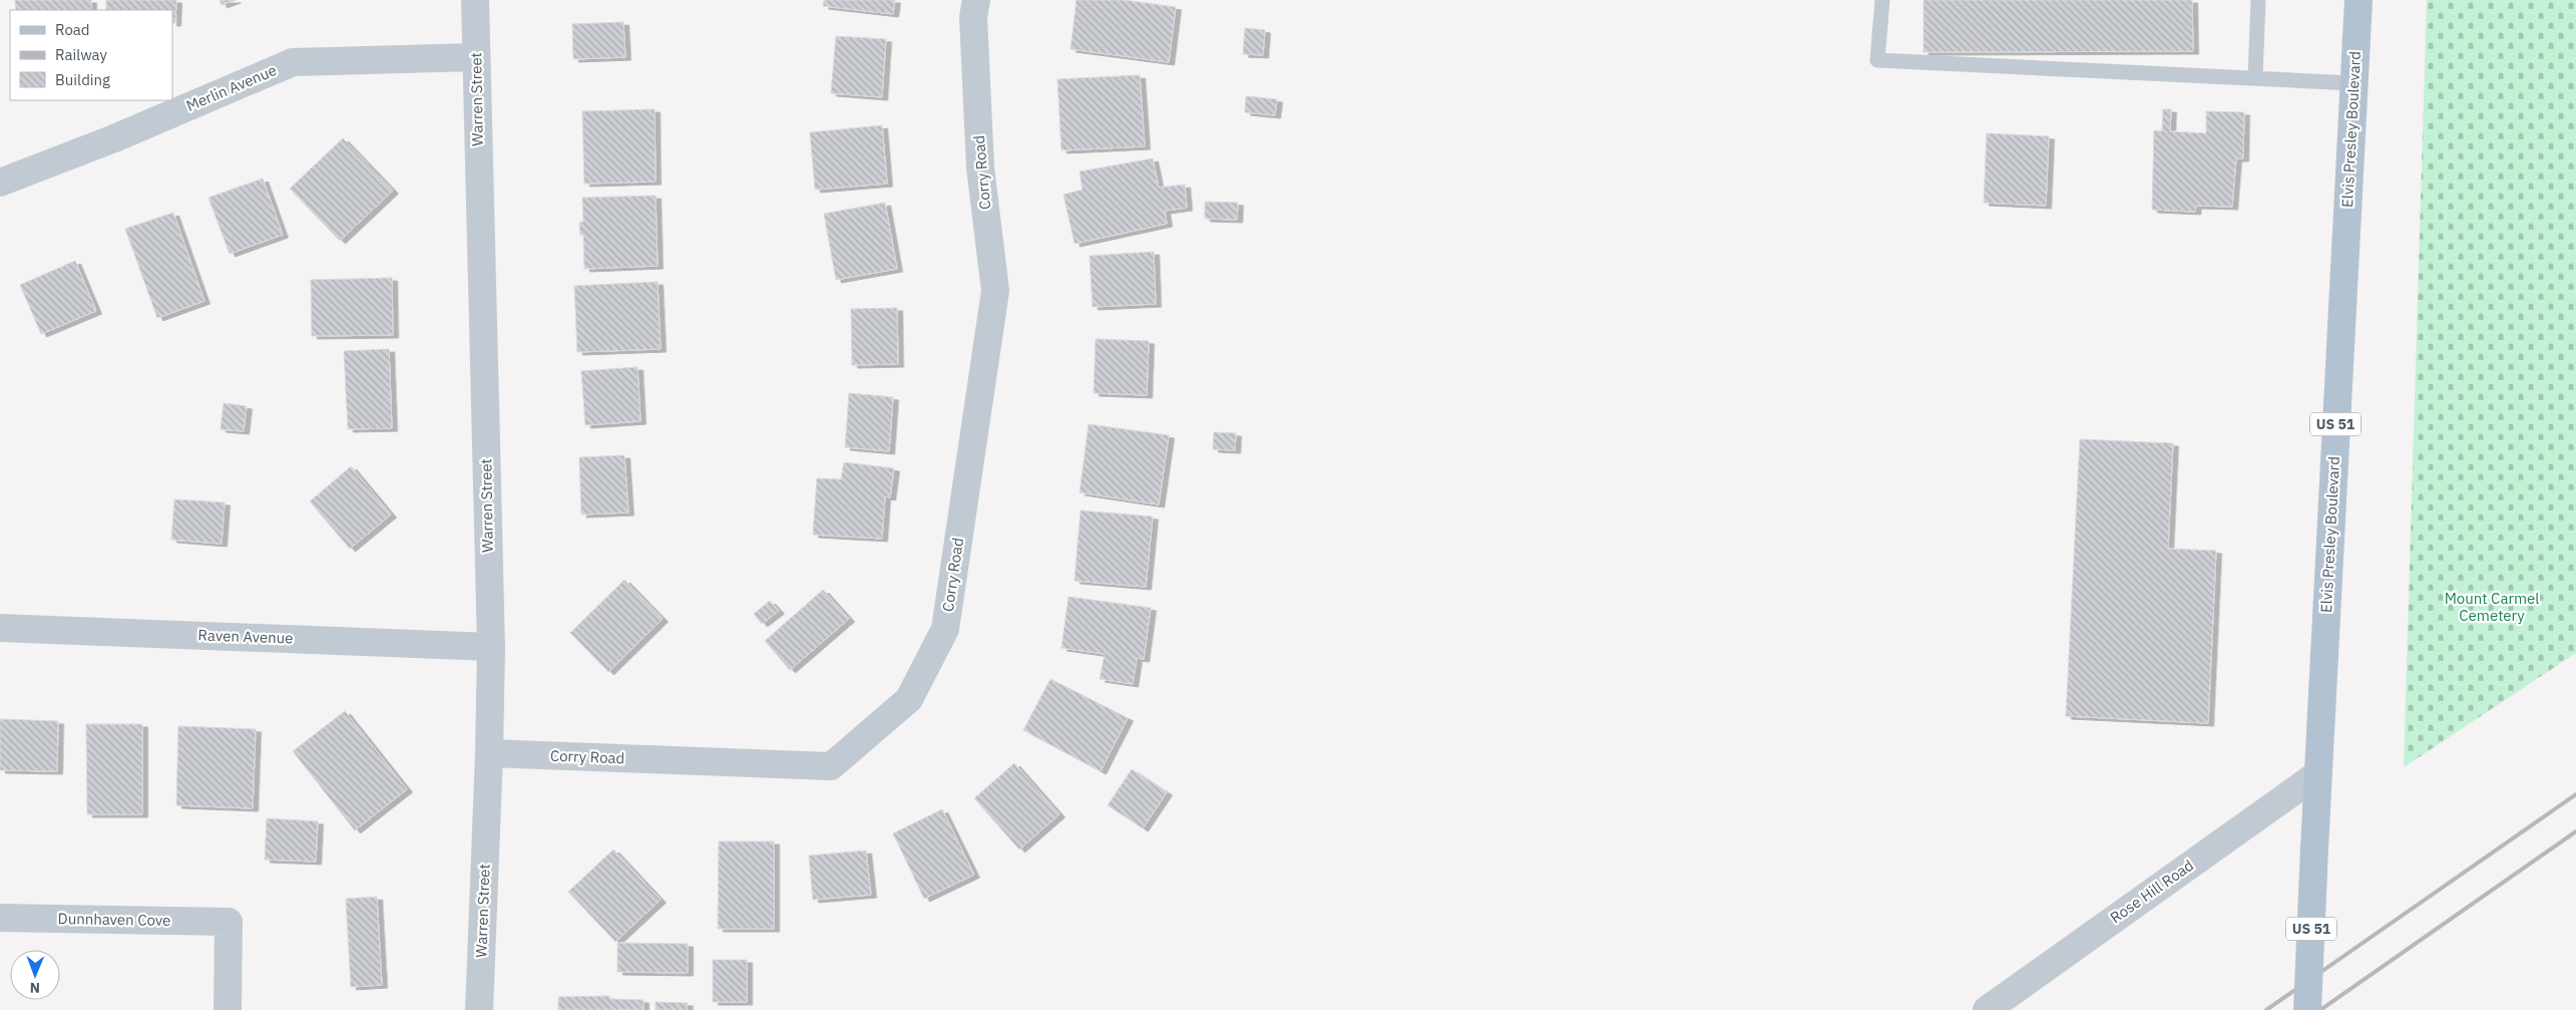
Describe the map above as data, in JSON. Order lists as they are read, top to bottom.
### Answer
{
  "streets": {
    "main road": ["Elvis Presley Boulevard", "US 51"],
    "street": [
      "Merlin Avenue",
      "Warren Street",
      "Corry Road",
      "Raven Avenue",
      "Rose Hill Road",
      "Dunnhaven Cove"
    ]
  },
  "crossings": [
    ["Merlin Avenue", "Warren Street"],
    ["Warren Street", "Corry Road"],
    ["Warren Street", "Raven Avenue"],
    ["Elvis Presley Boulevard", "Rose Hill Road"]
  ],
  "parks": ["Mount Carmel Cemetery"],
  "legend": ["Road", "Railway", "Building"],
  "north": "bottom"
}
